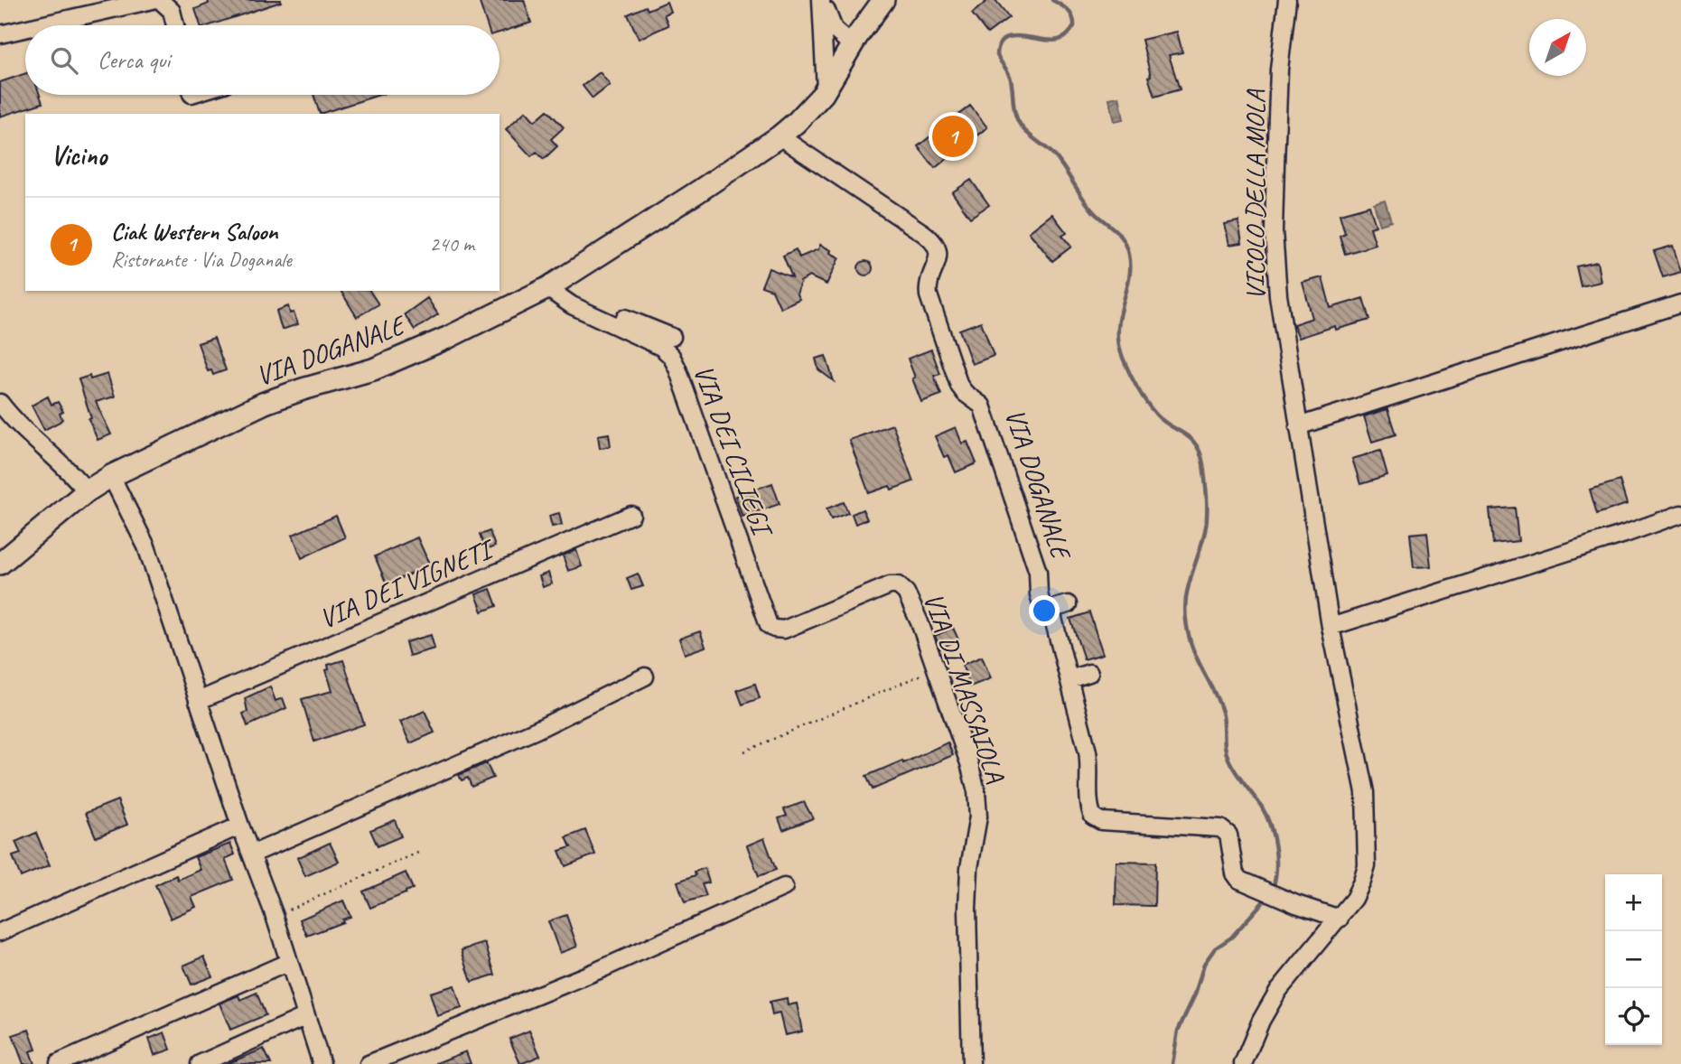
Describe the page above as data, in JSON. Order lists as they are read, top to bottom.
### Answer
{
  "streets": {
    "main road": ["VIA DOGANALE"],
    "street": [
      "VICOLO DELLA MOLA",
      "VIA DEI CILIEGI",
      "VIA DEI VIGNETI",
      "VIA DI MASSAIOLA"
    ]
  },
  "crossings": [
    ["VIA DOGANALE", "VIA DEI CILIEGI"],
    ["VIA DEI CILIEGI", "VIA DI MASSAIOLA"]
  ],
  "north": "top right",
  "page": {
    "search": "Cerca qui",
    "pins": "1",
    "heading": "Vicino",
    "list": [
      {
        "mark": "1",
        "name": "Ciak Western Saloon",
        "note": "Ristorante · Via Doganale",
        "value": "240 m"
      }
    ],
    "map_buttons": ["+", "−"]
  }
}
